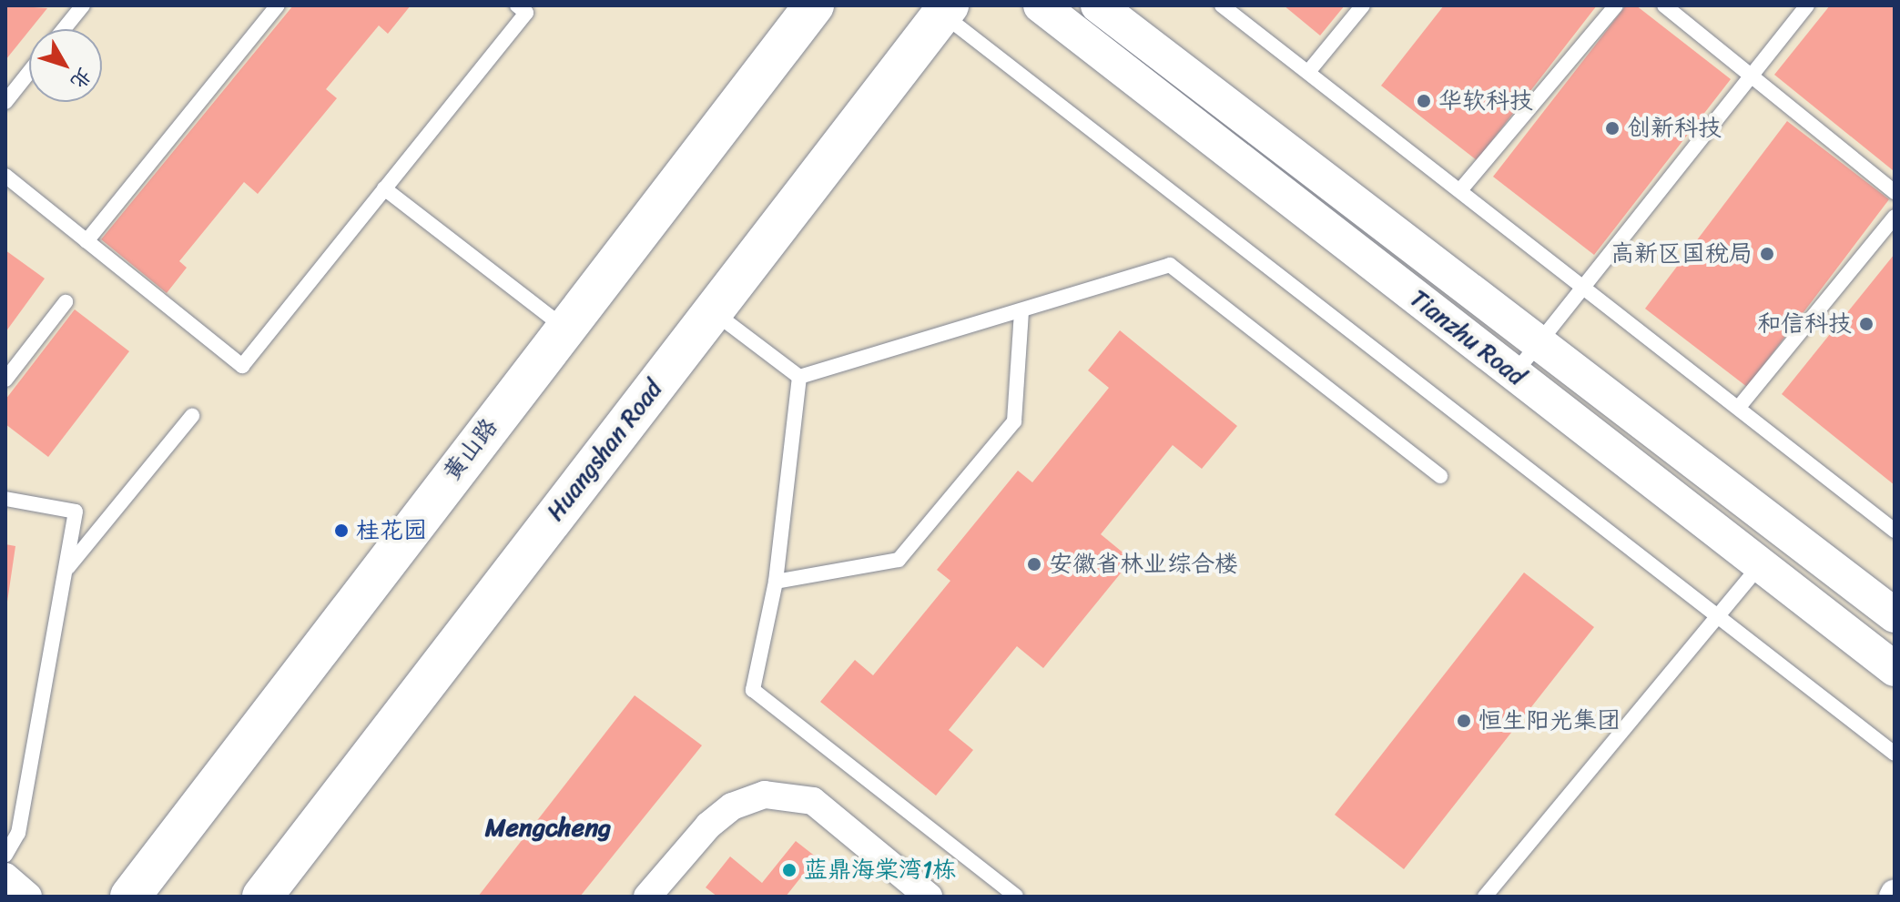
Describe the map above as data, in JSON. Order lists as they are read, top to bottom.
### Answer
{
  "streets": {
    "main road": ["黄山路", "Huangshan Road"],
    "street": ["Tianzhu Road"]
  },
  "districts": ["Mengcheng"],
  "places": [
    "华软科技",
    "创新科技",
    "高新区国税局",
    "和信科技",
    "桂花园",
    "安徽省林业综合楼",
    "恒生阳光集团",
    "蓝鼎海棠湾1栋"
  ],
  "north": "bottom right"
}
